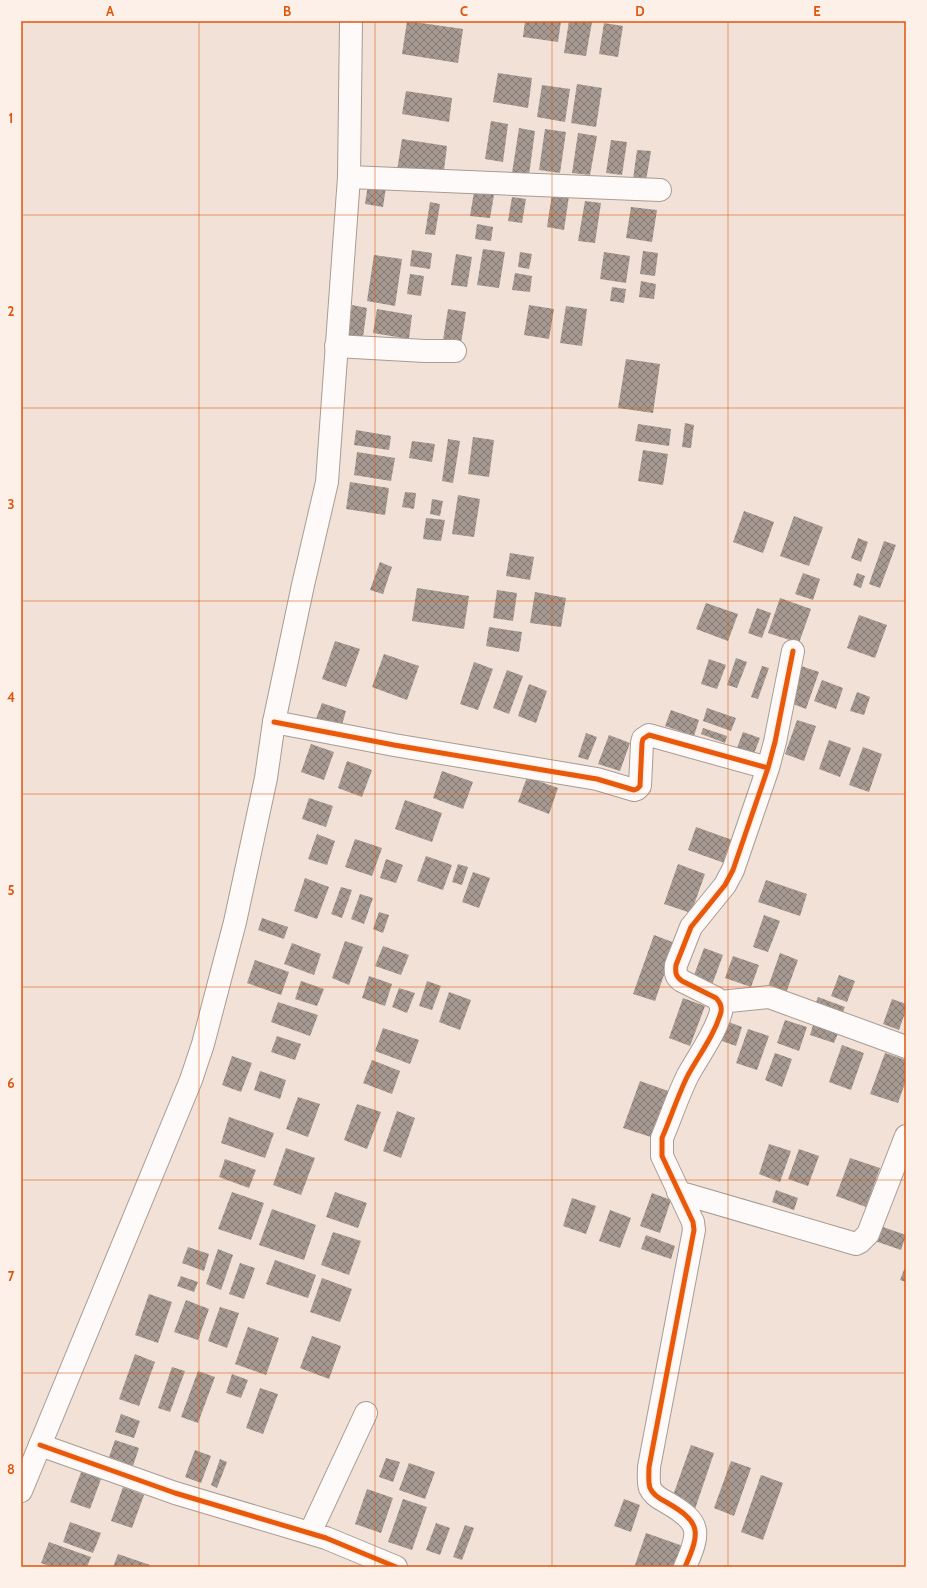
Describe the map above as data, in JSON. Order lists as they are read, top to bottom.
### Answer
{
  "grid": {
    "columns": [
      "A",
      "B",
      "C",
      "D",
      "E"
    ],
    "rows": [
      "1",
      "2",
      "3",
      "4",
      "5",
      "6",
      "7",
      "8"
    ]
  }
}
